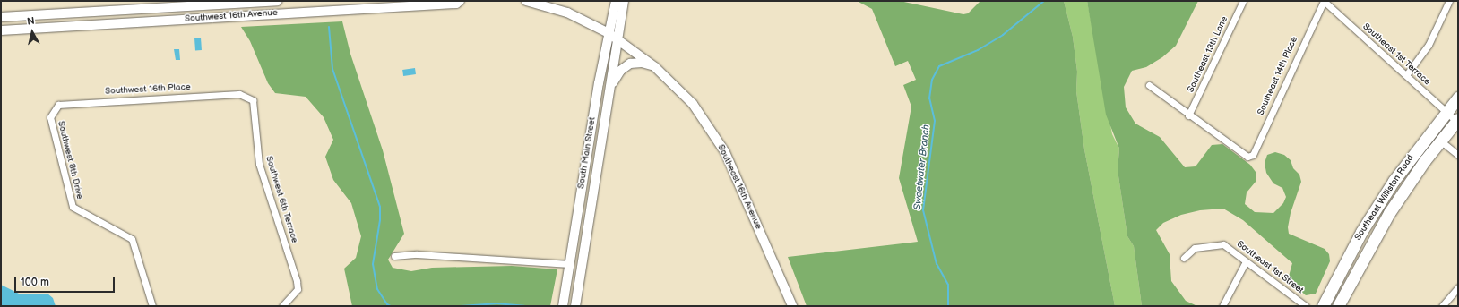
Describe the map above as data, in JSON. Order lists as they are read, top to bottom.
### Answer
{
  "streets": {
    "highway": ["Southeast Williston Road"],
    "main road": ["Southwest 16th Avenue", "South Main Street", "Southeast 16th Avenue"],
    "street": [
      "Southeast 13th Lane",
      "Southeast 1st Terrace",
      "Southeast 14th Place",
      "Southwest 16th Place",
      "Southwest 8th Drive",
      "Southwest 6th Terrace",
      "Southeast 1st Street"
    ]
  },
  "crossings": [
    ["Southeast 13th Lane", "Southeast 14th Place"],
    ["Southeast 1st Terrace", "Southeast 14th Place"],
    ["Southeast 1st Terrace", "Southeast Williston Road"],
    ["Southwest 16th Place", "Southwest 8th Drive"],
    ["Southwest 16th Place", "Southwest 6th Terrace"],
    ["South Main Street", "Southeast 16th Avenue"]
  ],
  "water": ["Sweetwater Branch"],
  "scale_bar": "100 m",
  "north": "top"
}
